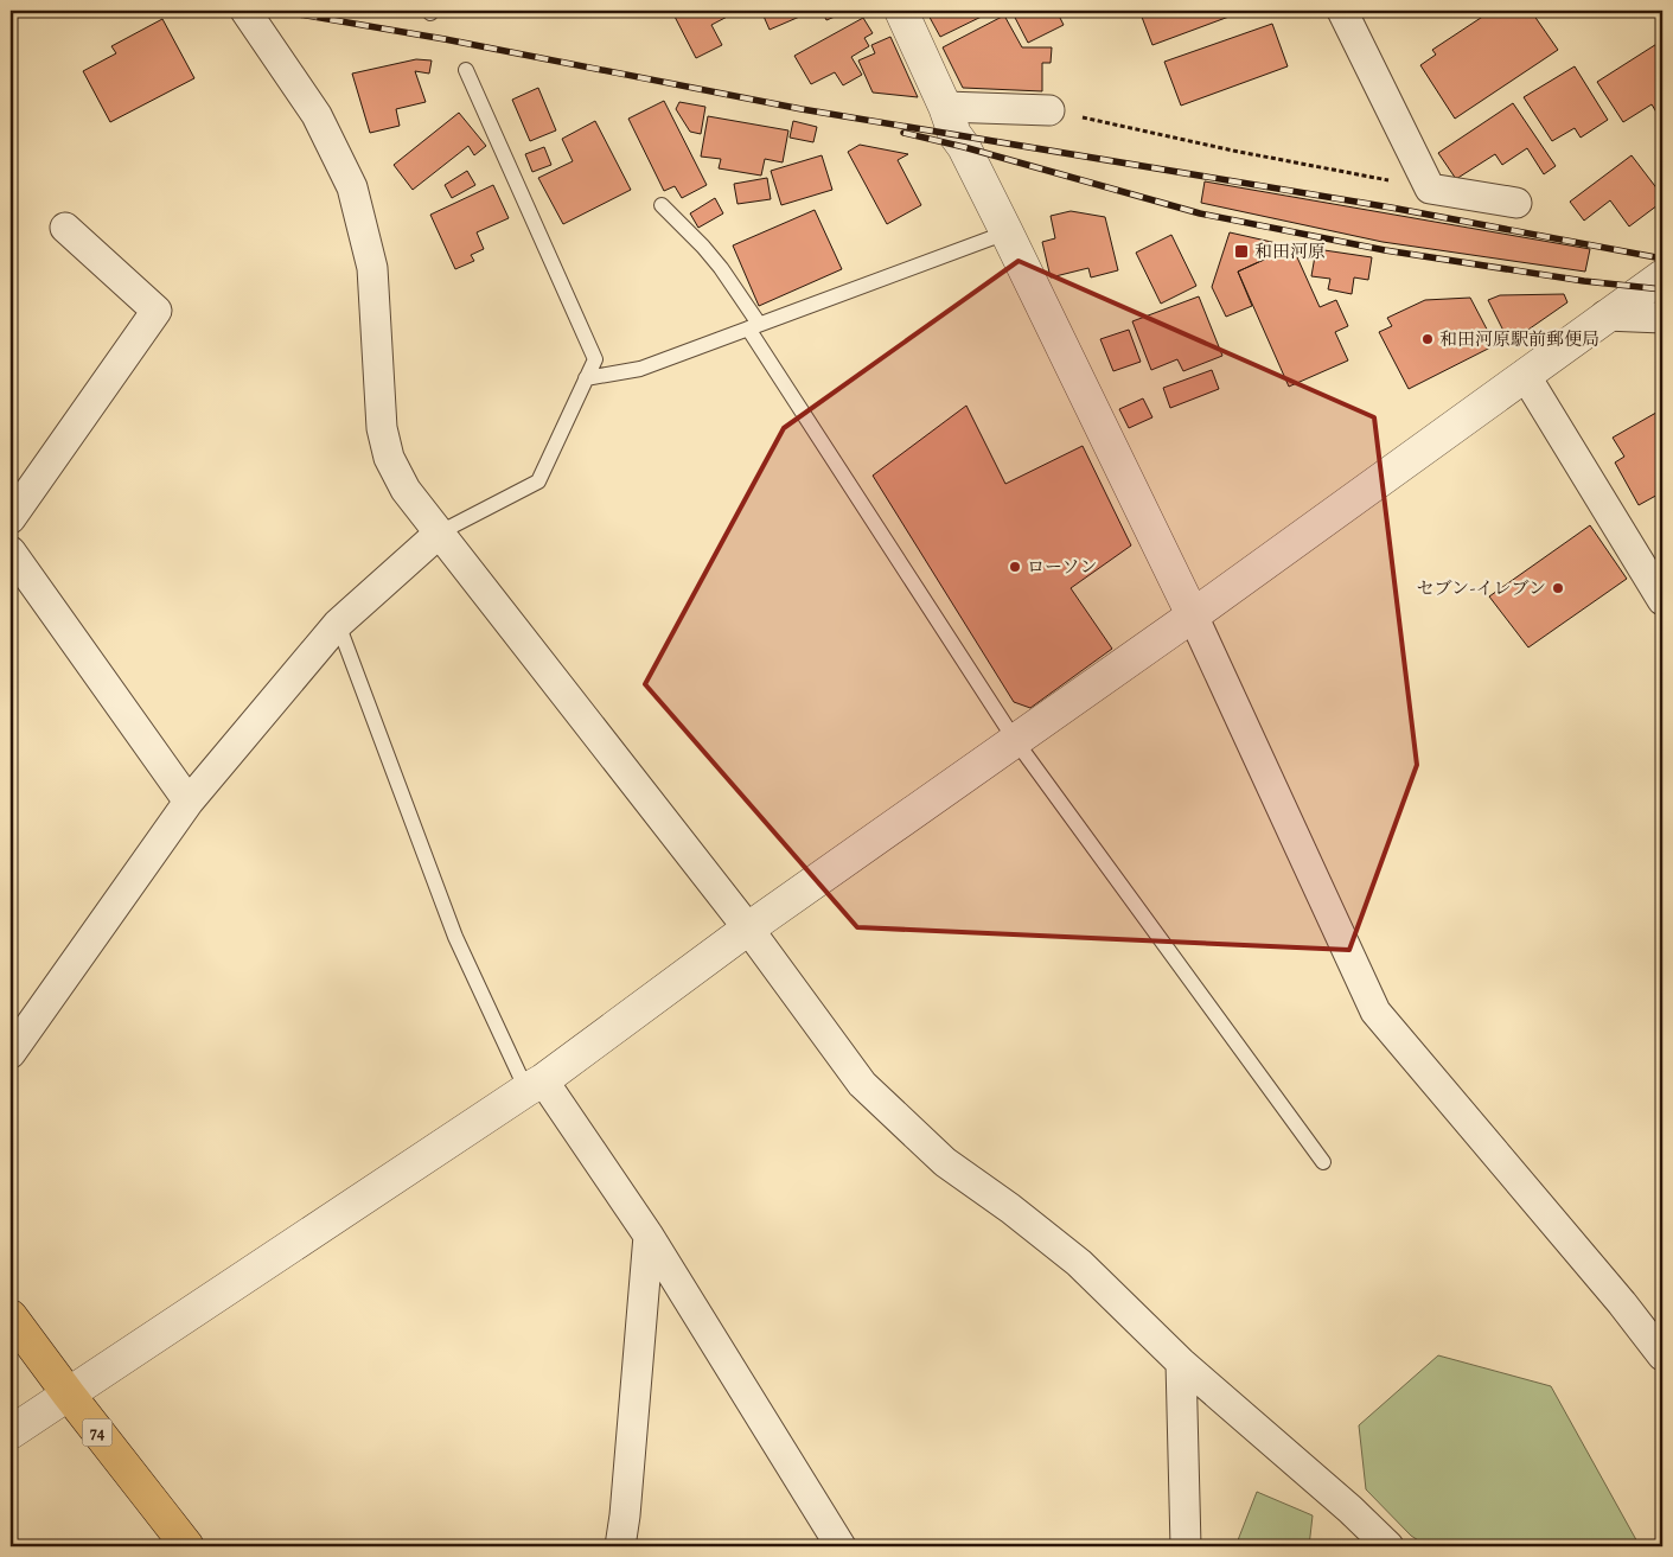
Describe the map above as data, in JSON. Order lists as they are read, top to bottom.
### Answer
{
  "streets": {
    "main road": ["74"]
  },
  "places": {
    "transit": ["和田河原"],
    "other": ["和田河原駅前郵便局", "ローソン", "セブン-イレブン"]
  }
}
